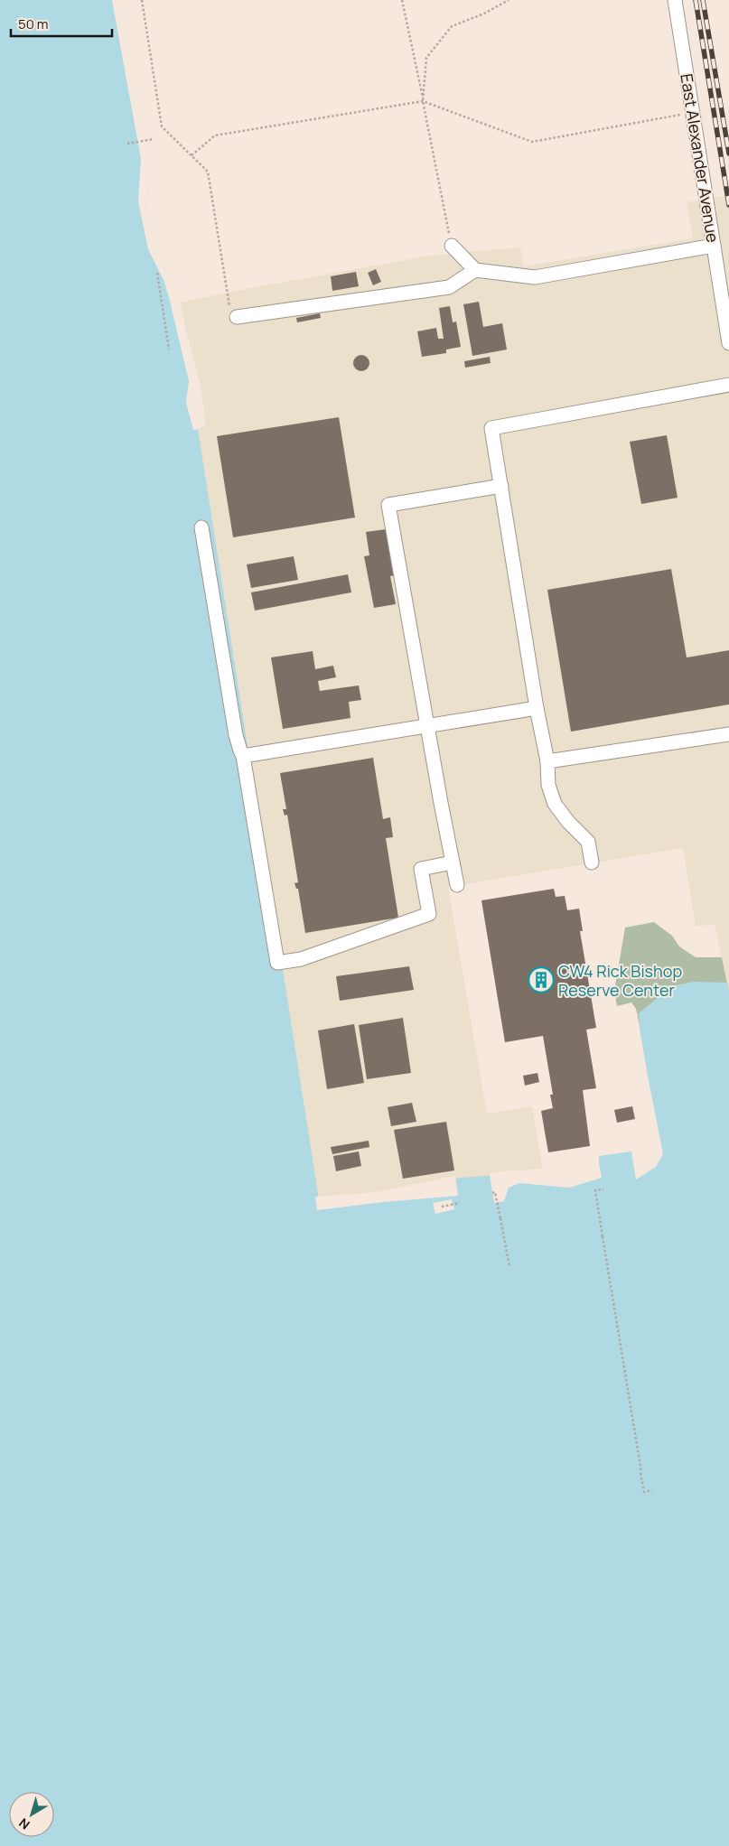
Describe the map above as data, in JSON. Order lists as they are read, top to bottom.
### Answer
{
  "streets": {
    "street": ["East Alexander Avenue"]
  },
  "places": {
    "building": ["CW4 Rick Bishop Reserve Center"]
  },
  "scale_bar": "50 m",
  "north": "bottom left"
}
